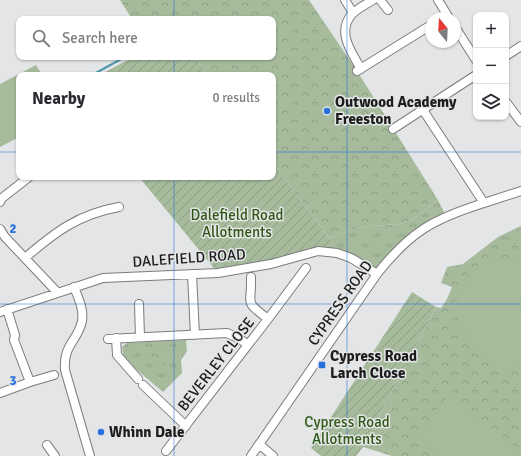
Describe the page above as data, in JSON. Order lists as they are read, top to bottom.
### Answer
{
  "streets": {
    "street": ["DALEFIELD ROAD", "CYPRESS ROAD", "BEVERLEY CLOSE"]
  },
  "crossings": [
    ["DALEFIELD ROAD", "CYPRESS ROAD"]
  ],
  "parks": ["Dalefield Road Allotments", "Cypress Road Allotments"],
  "places": {
    "other": ["Outwood Academy Freeston", "Whinn Dale"],
    "transit": ["Cypress Road Larch Close"]
  },
  "north": "top",
  "page": {
    "map_buttons": ["+", "−"],
    "search": "Search here",
    "heading": ["Nearby", "0 results"]
  },
  "grid": {
    "rows": ["2", "3"]
  }
}
